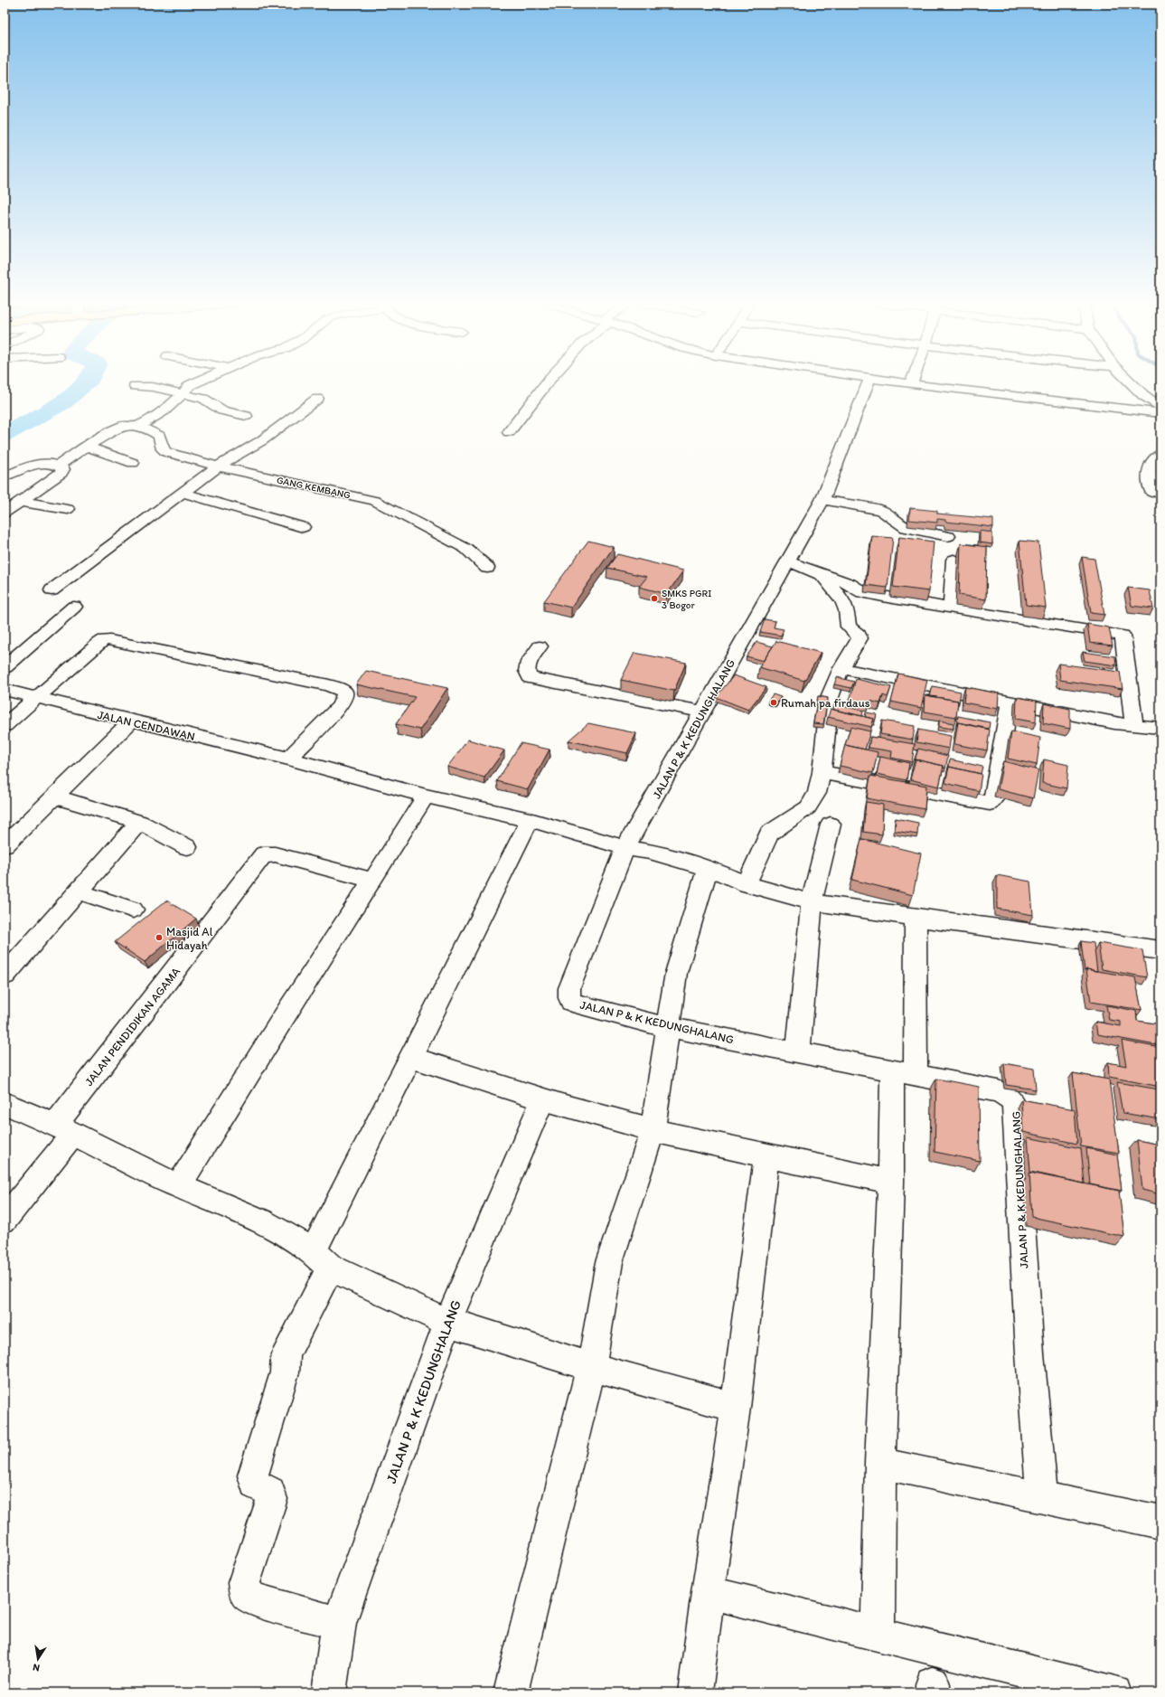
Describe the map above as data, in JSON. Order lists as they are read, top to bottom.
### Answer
{
  "streets": {
    "street": [
      "GANG KEMBANG",
      "JALAN CENDAWAN",
      "JALAN P & K KEDUNGHALANG",
      "JALAN PENDIDIKAN AGAMA"
    ]
  },
  "crossings": [
    ["JALAN CENDAWAN", "JALAN P & K KEDUNGHALANG"]
  ],
  "places": ["SMKS PGRI 3 Bogor", "Rumah pa firdaus", "Masjid Al Hidayah"],
  "north": "bottom"
}
